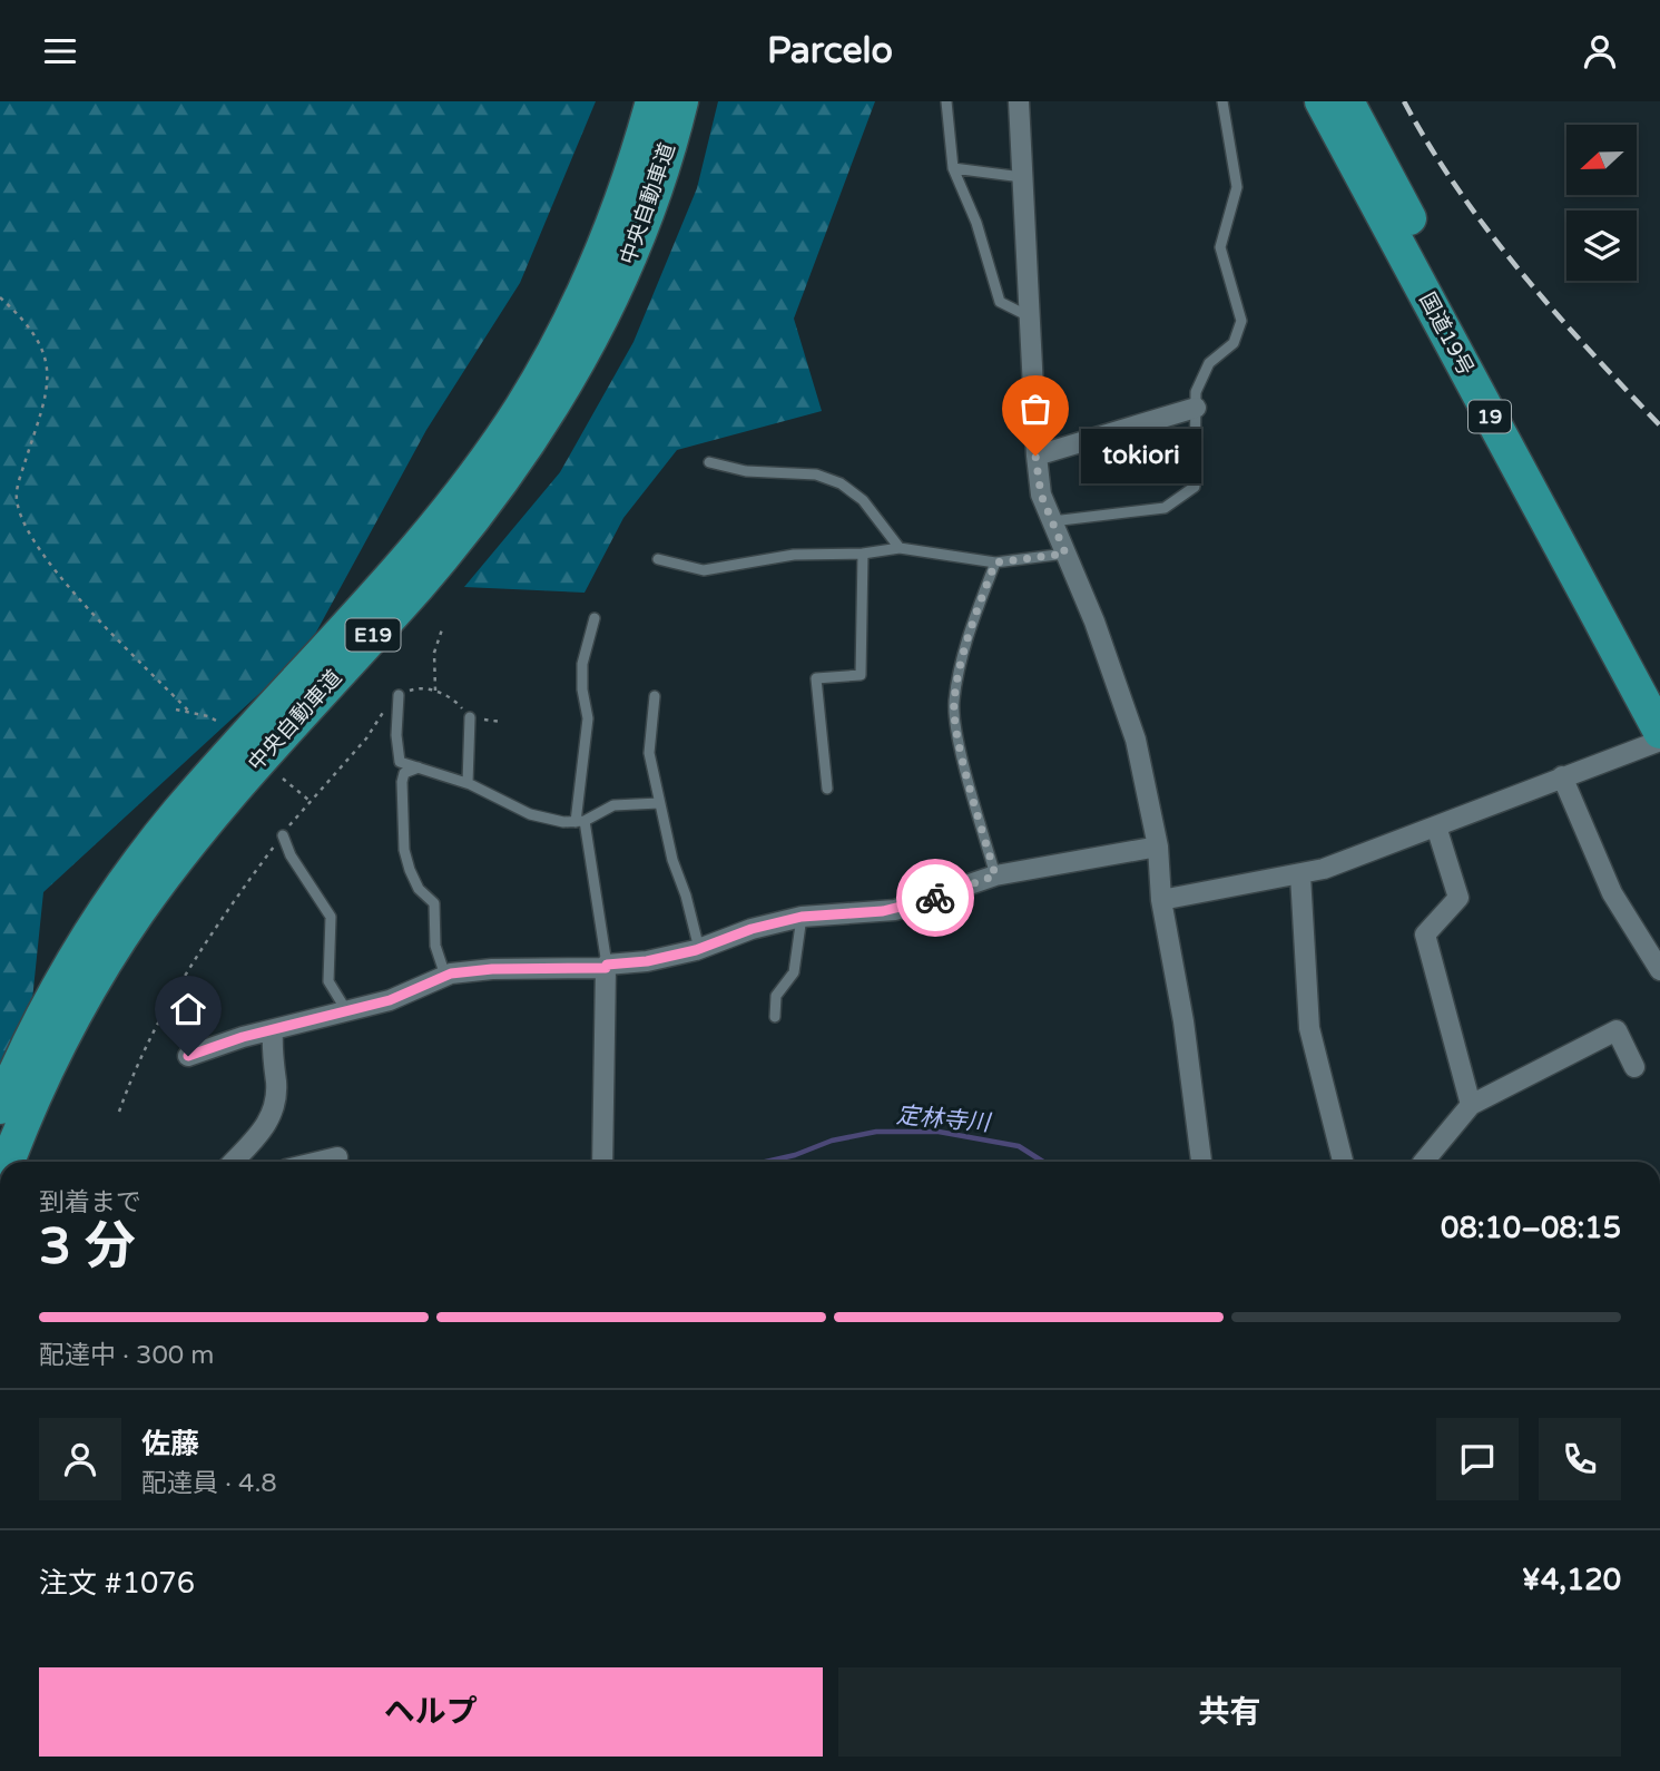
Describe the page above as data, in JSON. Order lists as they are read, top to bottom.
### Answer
{
  "streets": {
    "highway": [
      "中央自動車道",
      "国道19号",
      "19",
      "E19"
    ]
  },
  "water": ["定林寺川"],
  "places": ["tokiori"],
  "north": "left",
  "page": {
    "header": "Parcelo",
    "bubble": "tokiori",
    "heading": ["3 分", "到着まで", "08:10–08:15"],
    "panel": [
      "佐藤",
      "配達員 · 4.8",
      "注文 #1076",
      "¥4,120"
    ],
    "bar": "配達中 · 300 m",
    "buttons": ["ヘルプ", "共有"]
  }
}
